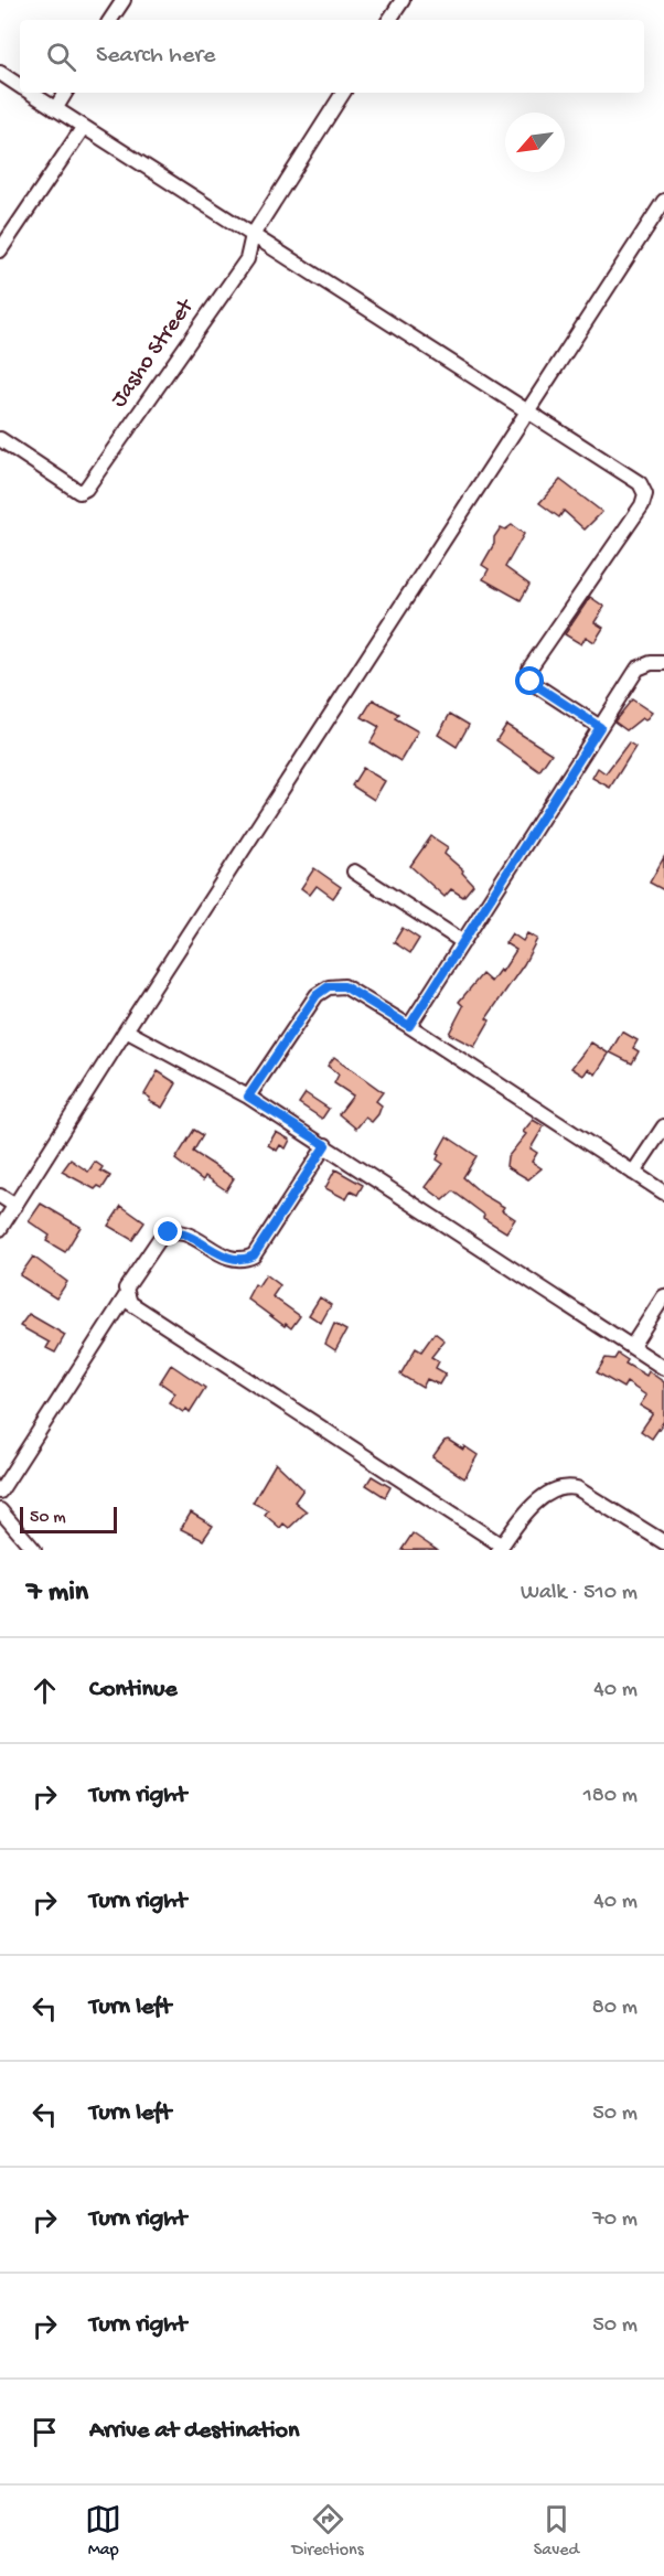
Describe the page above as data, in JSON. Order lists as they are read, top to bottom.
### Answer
{
  "streets": {
    "street": ["Jasho Street"]
  },
  "scale_bar": "50 m",
  "north": "bottom left",
  "page": {
    "search": "Search here",
    "scale": "50 m",
    "heading": ["7 min", "Walk · 510 m"],
    "list": [
      ["Continue", "40 m"],
      ["Turn right", "180 m"],
      ["Turn right", "40 m"],
      ["Turn left", "80 m"],
      ["Turn left", "50 m"],
      ["Turn right", "70 m"],
      ["Turn right", "50 m"],
      "Arrive at destination"
    ],
    "nav": ["Map", "Directions", "Saved"]
  }
}
